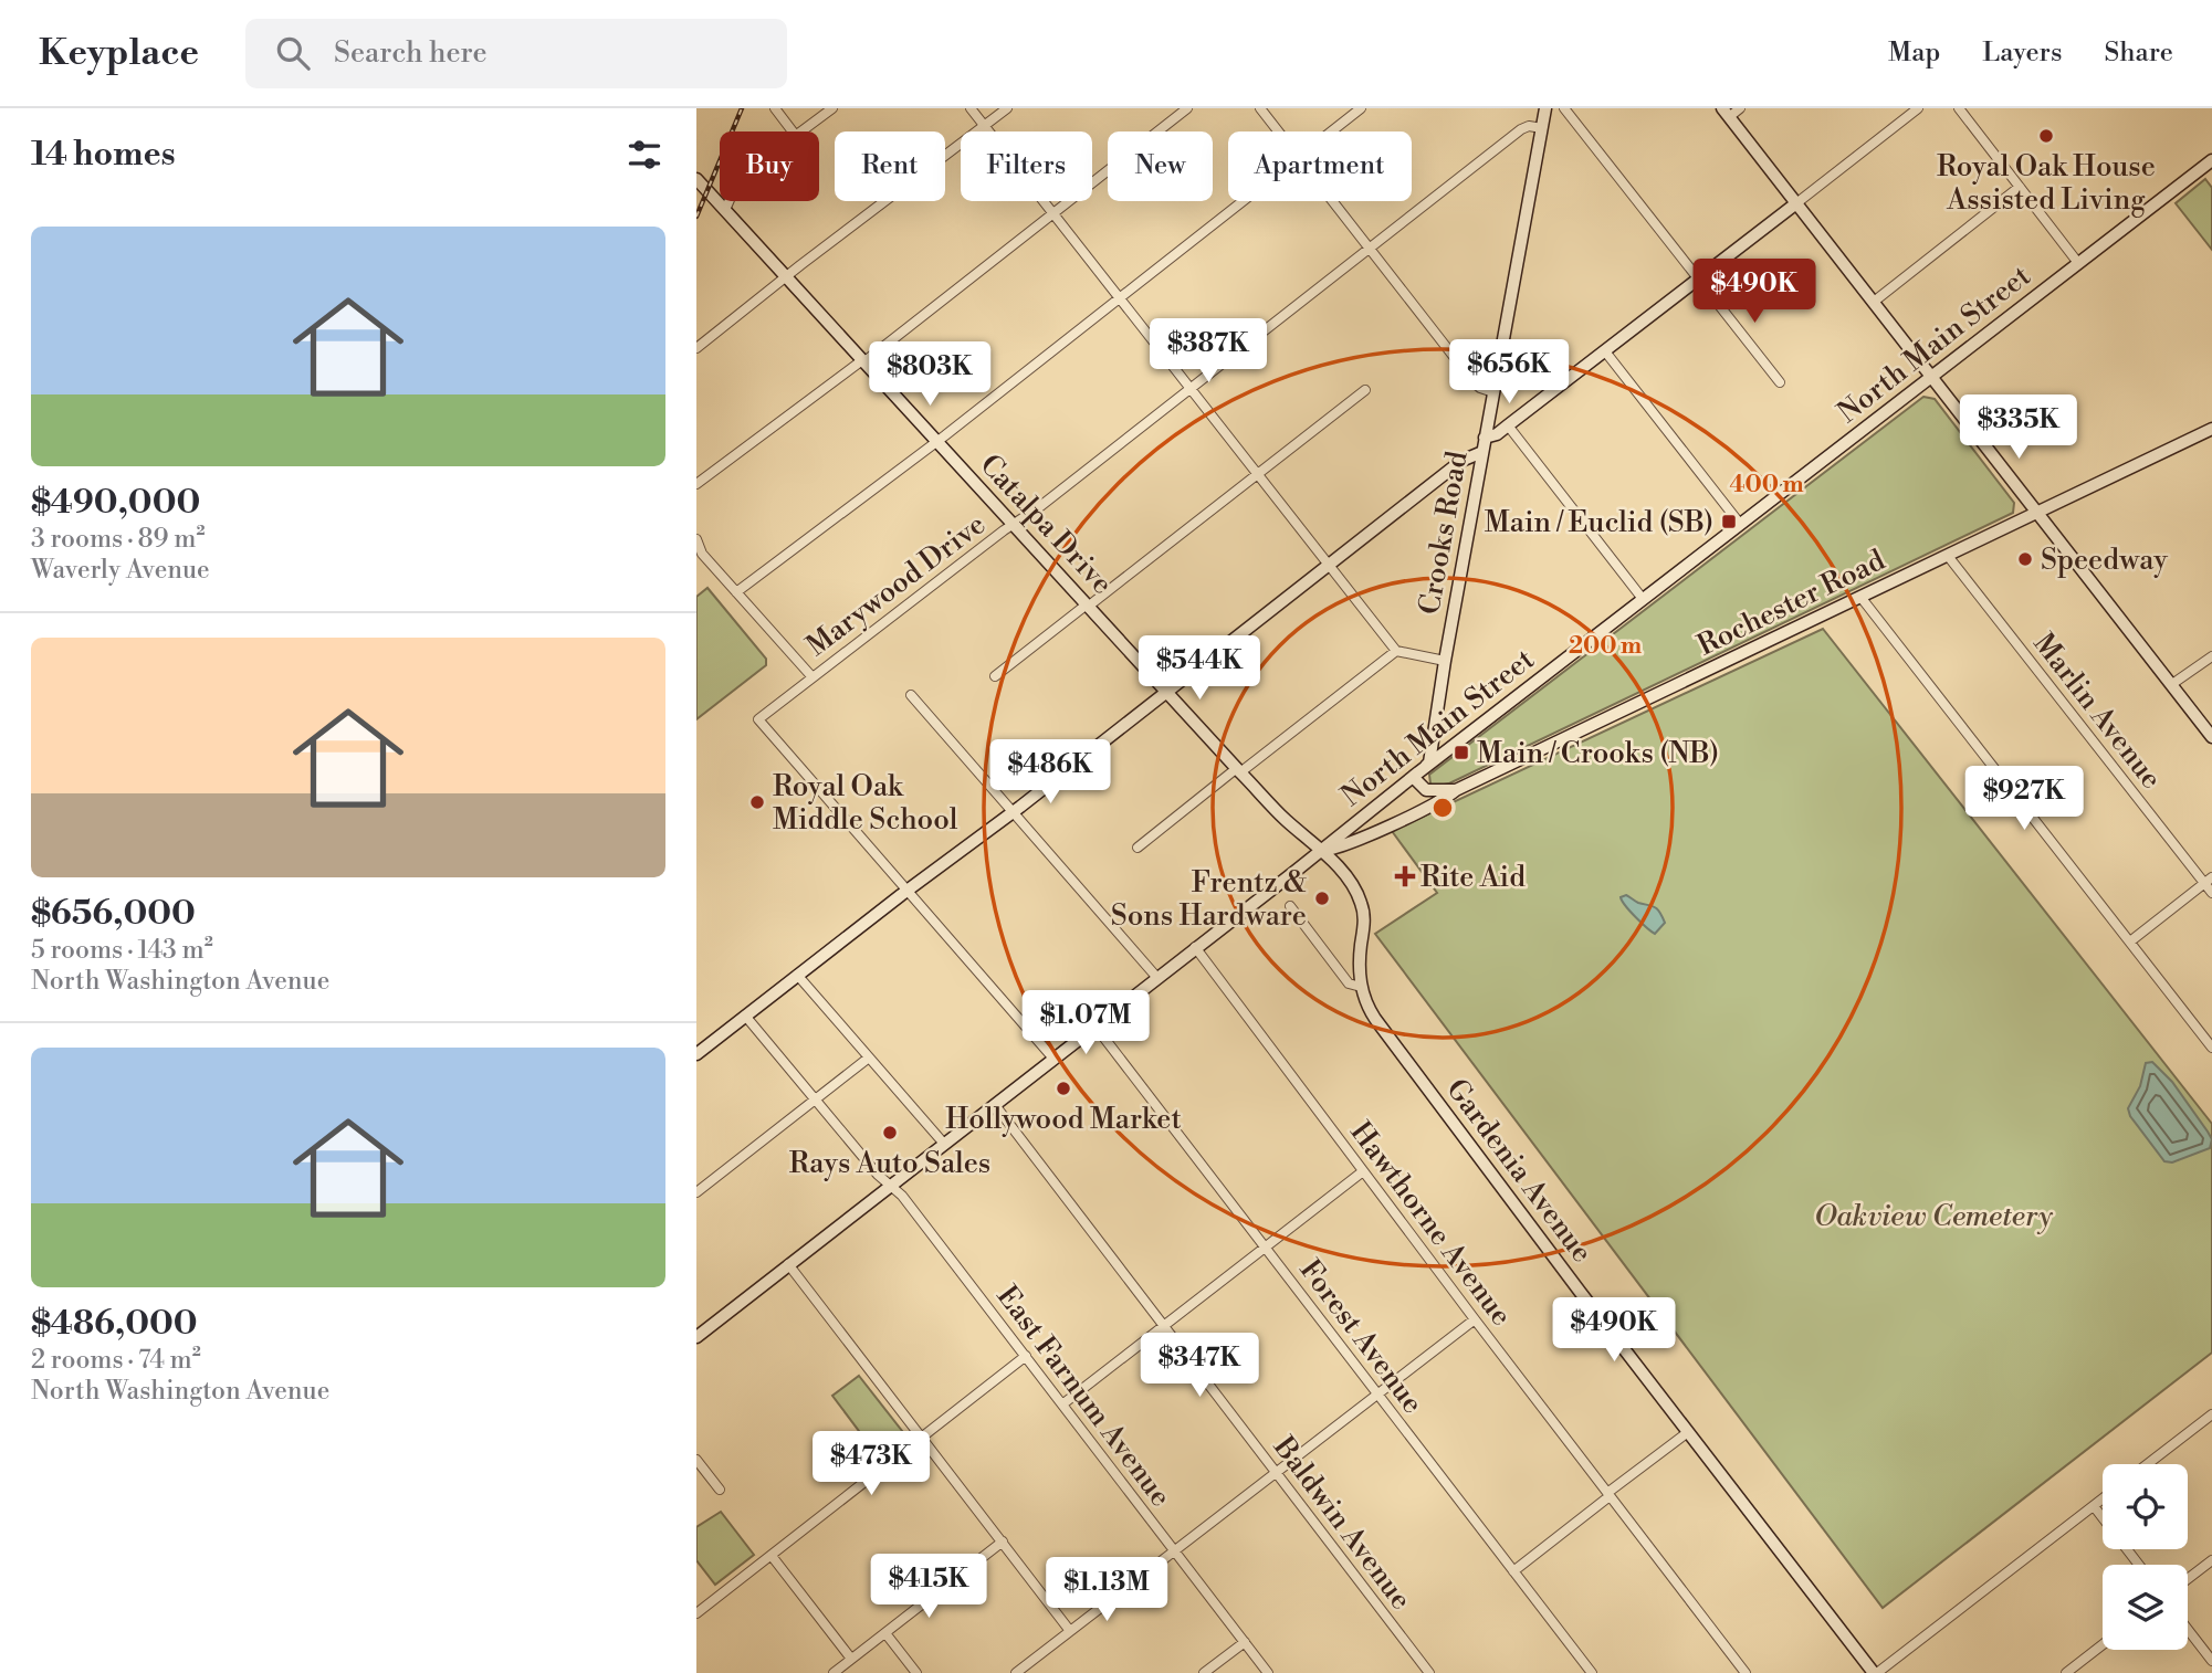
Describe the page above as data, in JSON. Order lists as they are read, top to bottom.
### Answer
{
  "streets": {
    "main road": [
      "North Main Street",
      "Catalpa Drive",
      "Crooks Road",
      "Rochester Road",
      "Gardenia Avenue"
    ],
    "street": [
      "Marywood Drive",
      "Marlin Avenue",
      "Hawthorne Avenue",
      "Forest Avenue",
      "East Farnum Avenue",
      "Baldwin Avenue"
    ]
  },
  "crossings": [
    ["North Main Street", "Catalpa Drive"],
    ["North Main Street", "Crooks Road"],
    ["North Main Street", "Rochester Road"],
    ["North Main Street", "Gardenia Avenue"],
    ["North Main Street", "Hawthorne Avenue"],
    ["North Main Street", "Forest Avenue"],
    ["North Main Street", "East Farnum Avenue"],
    ["North Main Street", "Baldwin Avenue"],
    ["Catalpa Drive", "Marywood Drive"],
    ["Catalpa Drive", "Rochester Road"],
    ["Catalpa Drive", "Gardenia Avenue"],
    ["Crooks Road", "Marywood Drive"],
    ["Rochester Road", "Marlin Avenue"],
    ["Rochester Road", "Gardenia Avenue"]
  ],
  "parks": ["Oakview Cemetery"],
  "places": {
    "other": [
      "Royal Oak House Assisted Living",
      "Speedway",
      "Royal Oak Middle School",
      "Frentz & Sons Hardware",
      "Hollywood Market",
      "Rays Auto Sales"
    ],
    "transit": ["Main / Euclid (SB)", "Main / Crooks (NB)"],
    "health": ["Rite Aid"]
  },
  "page": {
    "header": "Keyplace",
    "search": "Search here",
    "nav": ["Map", "Layers", "Share"],
    "heading": "14 homes",
    "chip": [
      "Buy",
      "Rent",
      "Filters",
      "New",
      "Apartment"
    ],
    "list": [
      {
        "name": "$490,000",
        "note": "3 rooms · 89 m² · Waverly Avenue"
      },
      {
        "name": "$656,000",
        "note": "5 rooms · 143 m² · North Washington Avenue"
      },
      {
        "name": "$486,000",
        "note": "2 rooms · 74 m² · North Washington Avenue"
      }
    ],
    "price": [
      "$490K",
      "$387K",
      "$656K",
      "$803K",
      "$335K",
      "$544K",
      "$486K",
      "$927K",
      "$1.07M",
      "$490K",
      "$347K",
      "$473K",
      "$415K",
      "$1.13M"
    ]
  },
  "rings": ["400 m", "200 m"]
}
